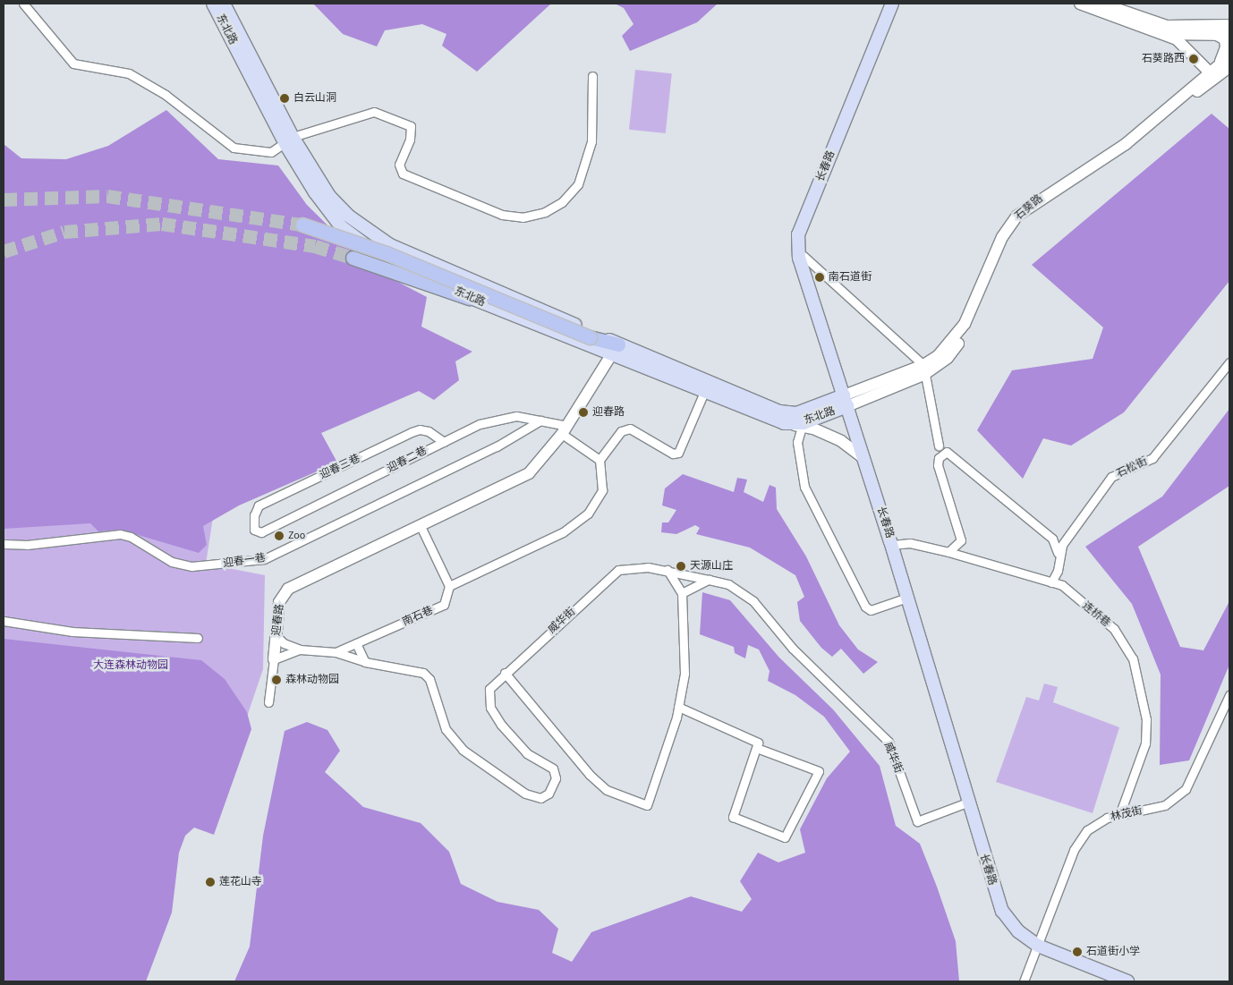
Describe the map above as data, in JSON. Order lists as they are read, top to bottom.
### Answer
{
  "streets": {
    "main road": [
      "东北路",
      "长春路",
      "石葵路",
      "迎春路"
    ],
    "street": [
      "迎春二巷",
      "迎春三巷",
      "石松街",
      "迎春一巷",
      "连桥巷",
      "南石巷",
      "威华街",
      "林茂街"
    ]
  },
  "crossings": [
    ["东北路", "长春路"],
    ["东北路", "石葵路"],
    ["东北路", "迎春路"],
    ["长春路", "石葵路"],
    ["长春路", "连桥巷"],
    ["长春路", "威华街"],
    ["长春路", "林茂街"],
    ["迎春二巷", "迎春三巷"],
    ["迎春二巷", "迎春一巷"],
    ["迎春二巷", "迎春路"],
    ["石松街", "连桥巷"],
    ["连桥巷", "林茂街"],
    ["南石巷", "威华街"]
  ],
  "parks": ["大连森林动物园"],
  "places": [
    "石葵路西",
    "白云山洞",
    "南石道街",
    "迎春路",
    "Zoo",
    "天源山庄",
    "森林动物园",
    "莲花山寺",
    "石道街小学"
  ]
}
